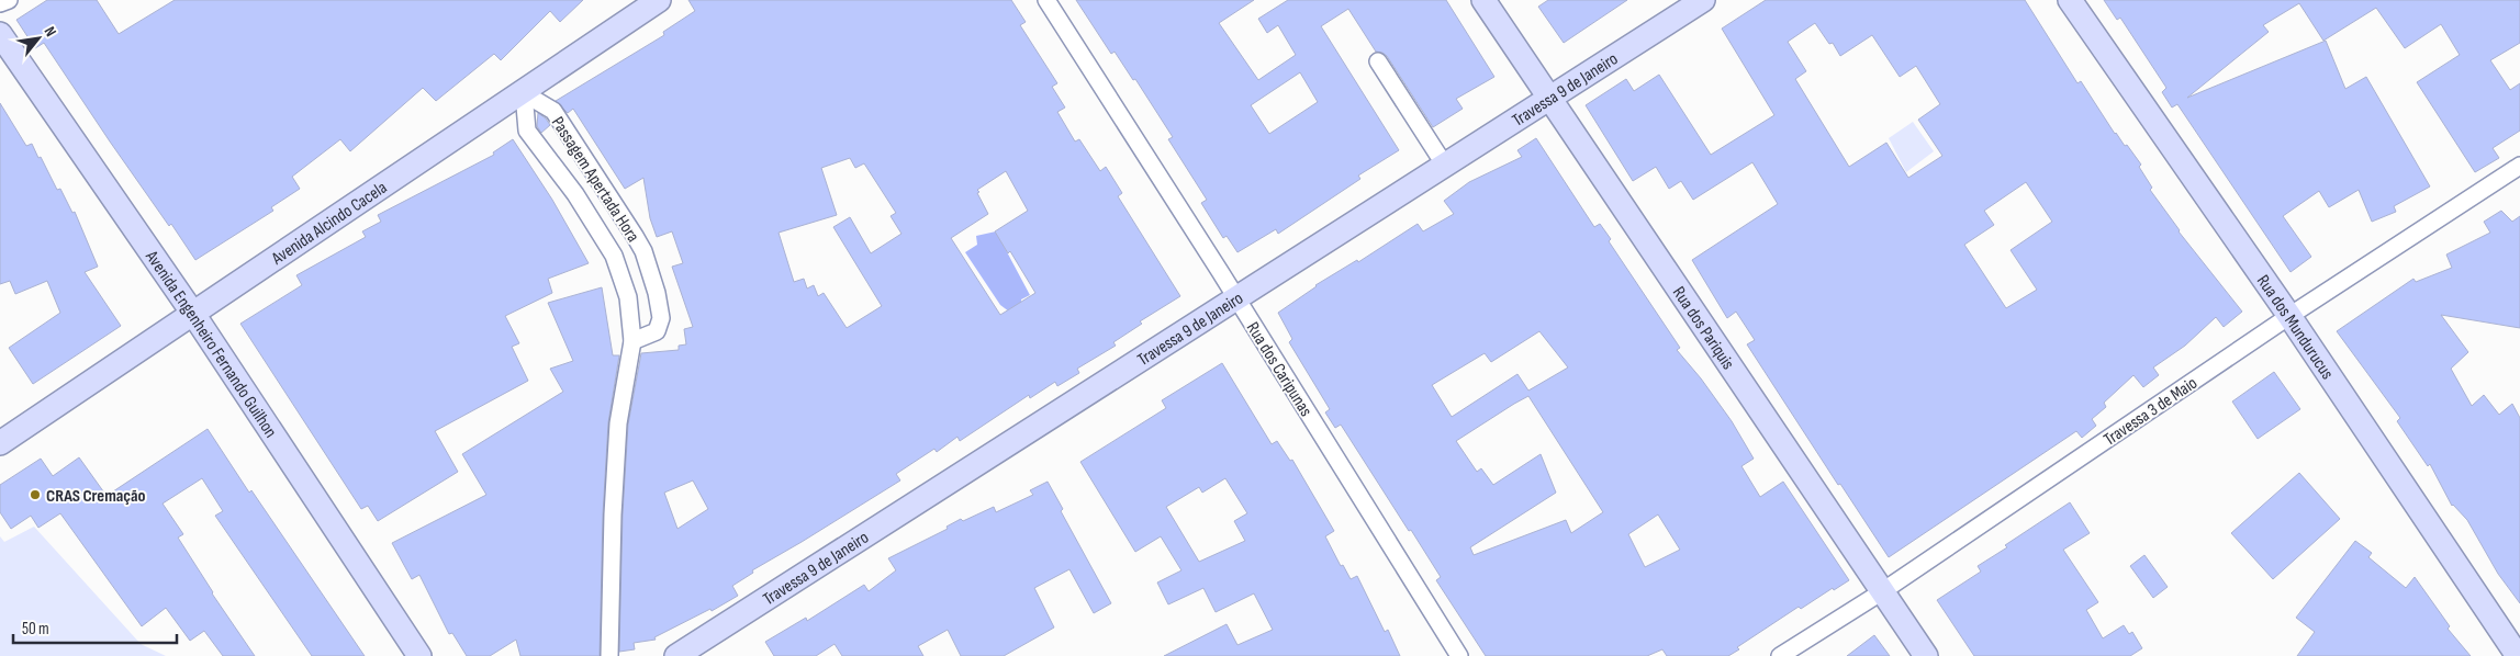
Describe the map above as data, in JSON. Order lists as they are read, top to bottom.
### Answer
{
  "streets": {
    "main road": [
      "Travessa 9 de Janeiro",
      "Avenida Alcindo Cacela",
      "Rua dos Mundurucus",
      "Rua dos Pariquis",
      "Avenida Engenheiro Fernando Guilhon"
    ],
    "street": ["Passagem Apertada Hora", "Rua dos Caripunas", "Travessa 3 de Maio"]
  },
  "crossings": [
    ["Travessa 9 de Janeiro", "Rua dos Pariquis"],
    ["Travessa 9 de Janeiro", "Rua dos Caripunas"],
    ["Passagem Apertada Hora", "Avenida Alcindo Cacela"],
    ["Avenida Alcindo Cacela", "Avenida Engenheiro Fernando Guilhon"],
    ["Rua dos Mundurucus", "Travessa 3 de Maio"],
    ["Rua dos Pariquis", "Travessa 3 de Maio"]
  ],
  "places": ["CRAS Cremação"],
  "scale_bar": "50 m",
  "north": "top right"
}
